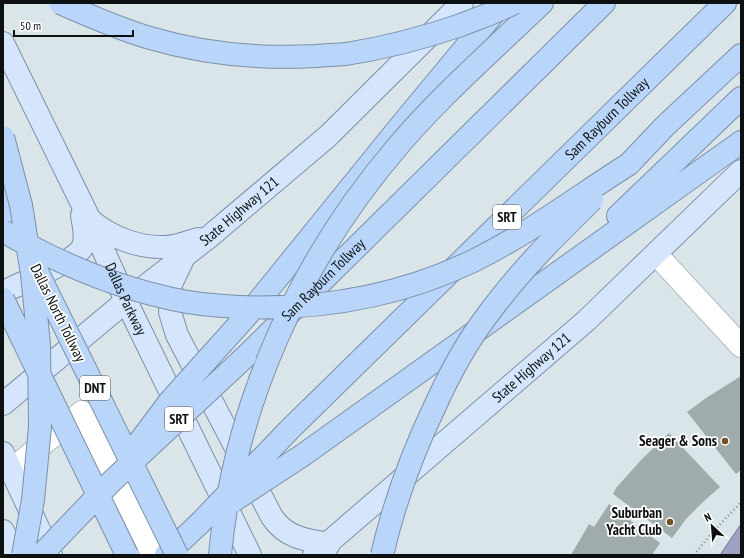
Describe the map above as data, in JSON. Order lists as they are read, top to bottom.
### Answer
{
  "streets": {
    "highway": [
      "Sam Rayburn Tollway",
      "SRT",
      "Dallas North Tollway",
      "DNT"
    ],
    "main road": ["State Highway 121", "Dallas Parkway"]
  },
  "crossings": [
    ["State Highway 121", "Dallas Parkway"]
  ],
  "places": ["Seager & Sons", "Suburban Yacht Club"],
  "scale_bar": "50 m",
  "north": "top left"
}
